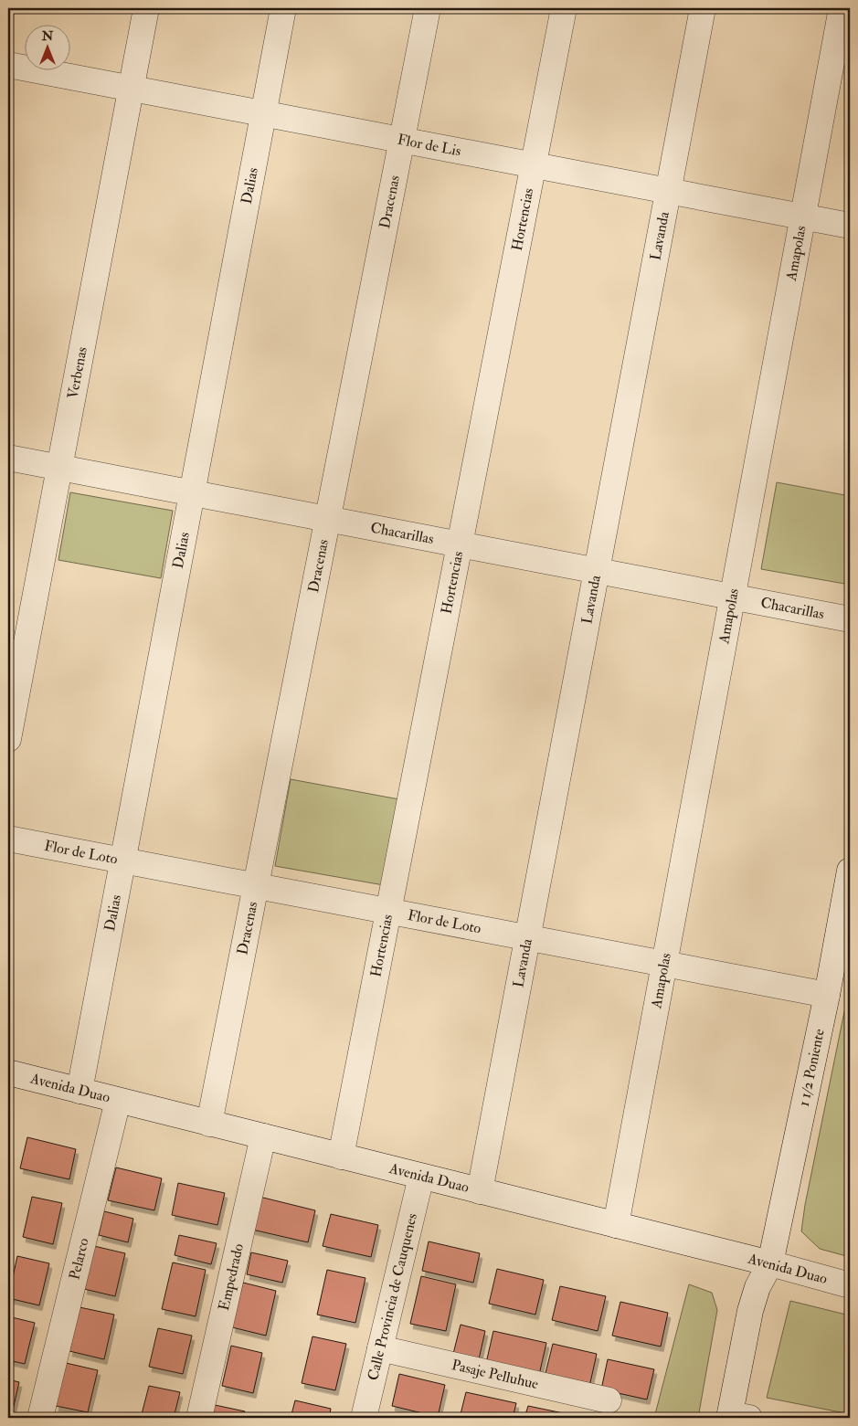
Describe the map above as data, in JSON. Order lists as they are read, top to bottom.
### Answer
{
  "streets": {
    "street": [
      "Flor de Lis",
      "Dalias",
      "Dracenas",
      "Hortencias",
      "Lavanda",
      "Amapolas",
      "Verbenas",
      "Chacarillas",
      "Flor de Loto",
      "1 1/2 Poniente",
      "Avenida Duao",
      "Pelarco",
      "Empedrado",
      "Calle Provincia de Cauquenes",
      "Pasaje Pelluhue"
    ]
  },
  "crossings": [
    ["Flor de Lis", "Dalias"],
    ["Flor de Lis", "Dracenas"],
    ["Flor de Lis", "Hortencias"],
    ["Flor de Lis", "Lavanda"],
    ["Flor de Lis", "Amapolas"],
    ["Flor de Lis", "Verbenas"],
    ["Dalias", "Chacarillas"],
    ["Dalias", "Flor de Loto"],
    ["Dalias", "Avenida Duao"],
    ["Dracenas", "Chacarillas"],
    ["Dracenas", "Flor de Loto"],
    ["Dracenas", "Avenida Duao"],
    ["Hortencias", "Chacarillas"],
    ["Hortencias", "Flor de Loto"],
    ["Hortencias", "Avenida Duao"],
    ["Lavanda", "Chacarillas"],
    ["Lavanda", "Flor de Loto"],
    ["Lavanda", "Avenida Duao"],
    ["Amapolas", "Chacarillas"],
    ["Amapolas", "Flor de Loto"],
    ["Amapolas", "Avenida Duao"],
    ["Verbenas", "Chacarillas"],
    ["Flor de Loto", "1 1/2 Poniente"],
    ["1 1/2 Poniente", "Avenida Duao"],
    ["Avenida Duao", "Pelarco"],
    ["Avenida Duao", "Empedrado"],
    ["Avenida Duao", "Calle Provincia de Cauquenes"],
    ["Calle Provincia de Cauquenes", "Pasaje Pelluhue"]
  ],
  "north": "top"
}
